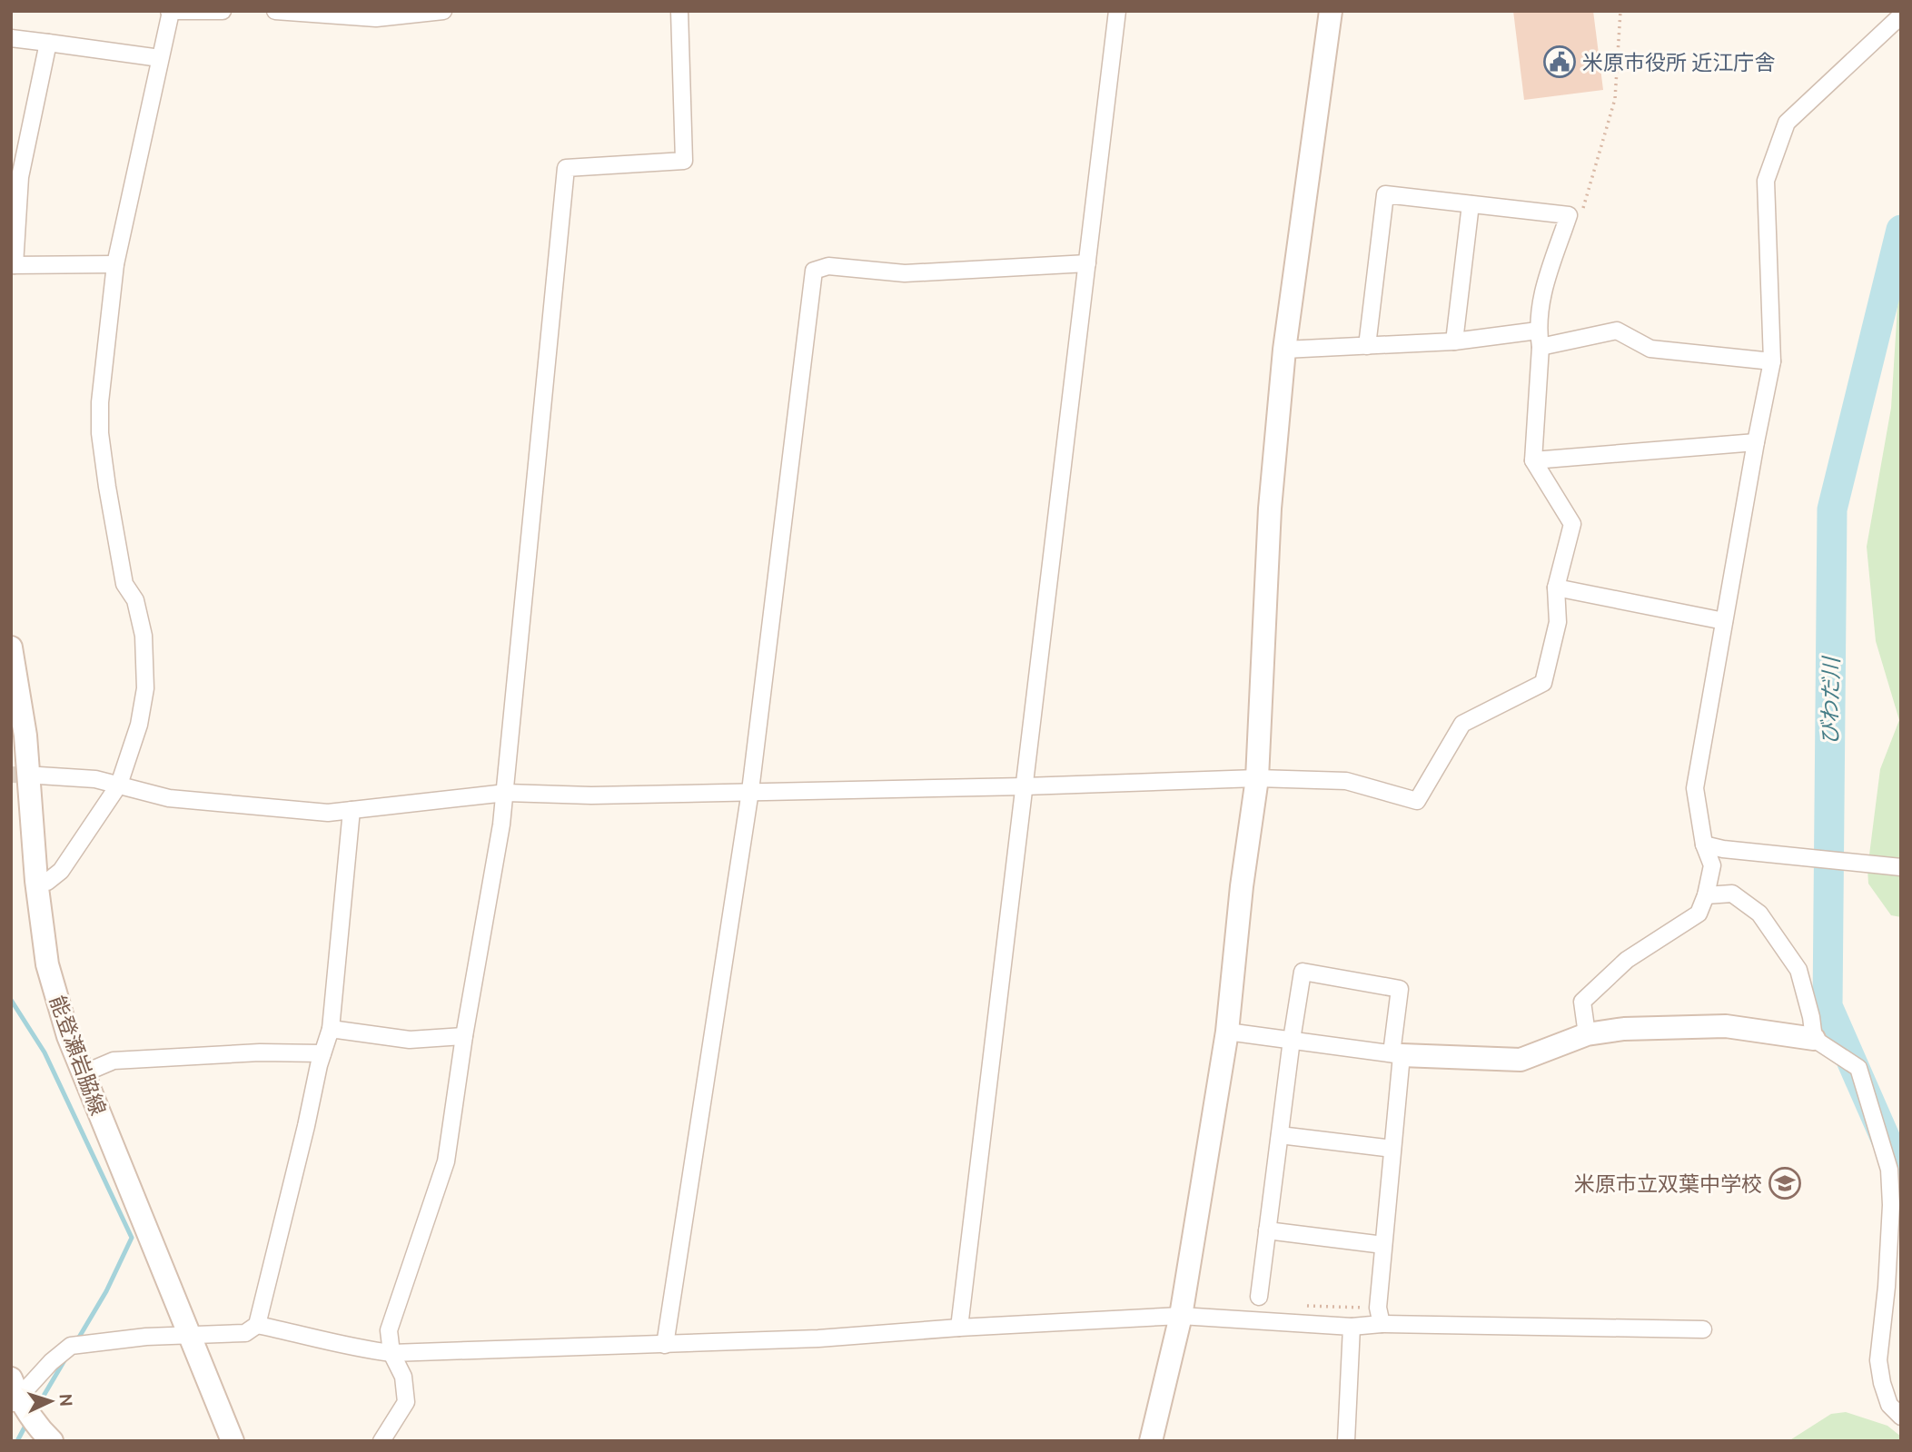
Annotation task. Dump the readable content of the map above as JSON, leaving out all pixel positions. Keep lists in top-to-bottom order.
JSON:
{
  "streets": {
    "street": ["能登瀬岩脇線"]
  },
  "water": ["びわだ川"],
  "places": {
    "public building": ["米原市役所 近江庁舎"],
    "school or university": ["米原市立双葉中学校"]
  },
  "north": "right"
}
